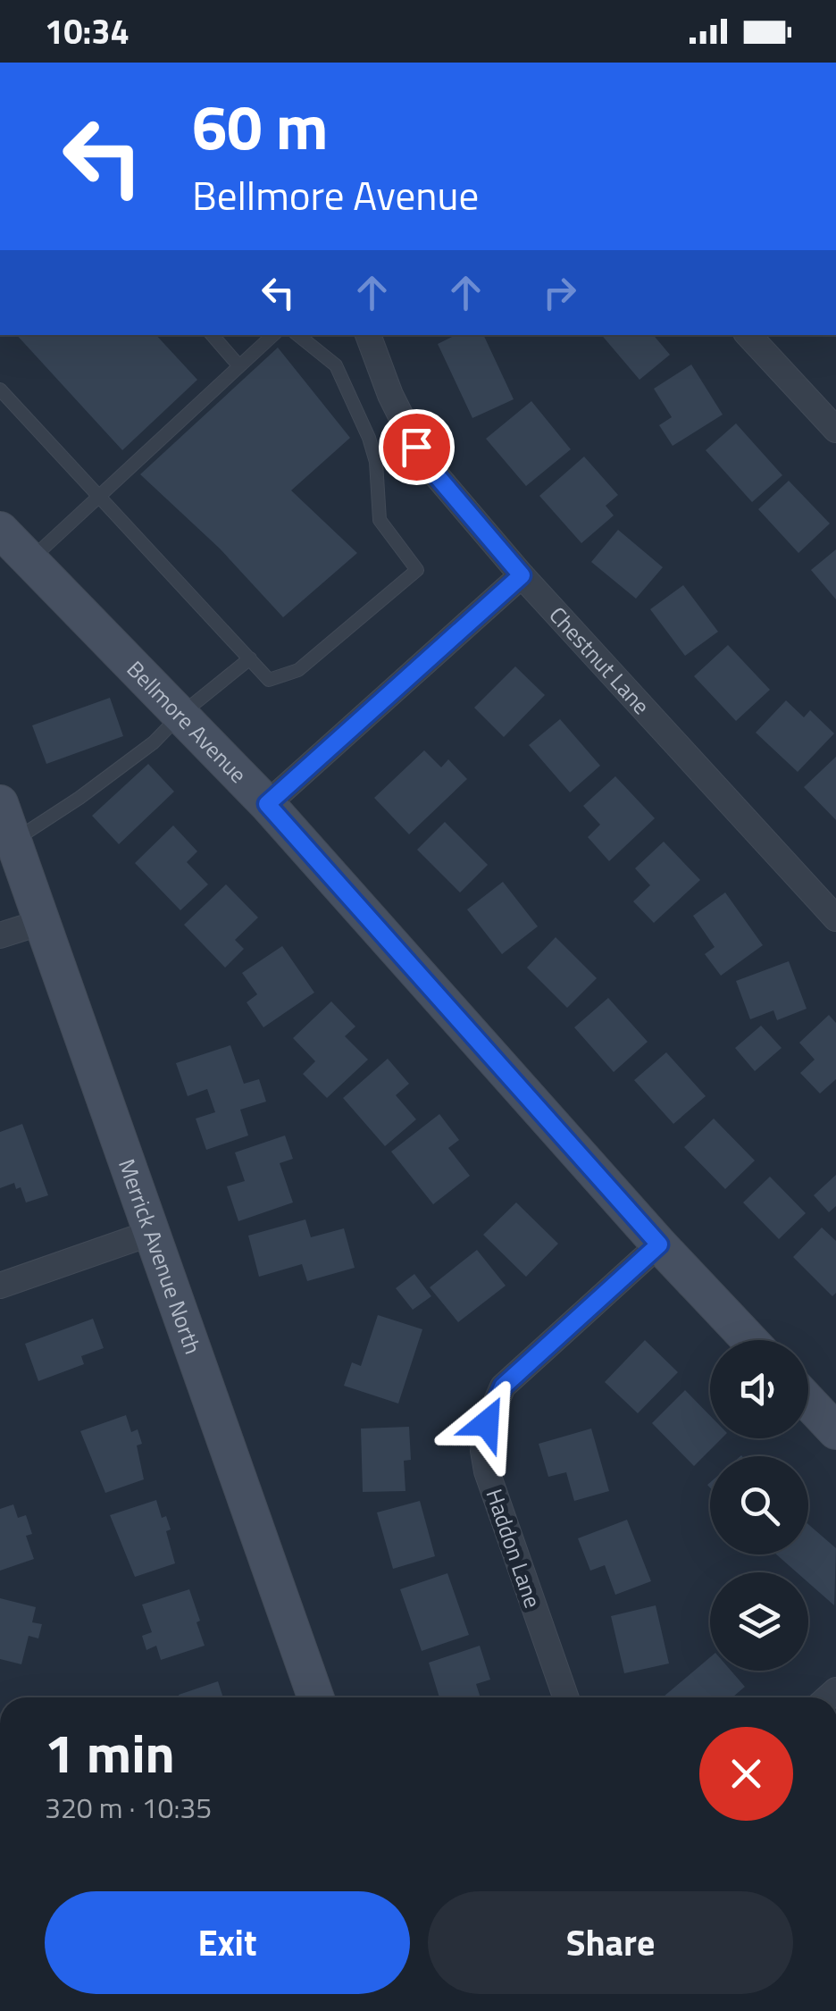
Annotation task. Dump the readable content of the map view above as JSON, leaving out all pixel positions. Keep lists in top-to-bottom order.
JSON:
{
  "streets": {
    "main road": ["Bellmore Avenue", "Merrick Avenue North"],
    "street": ["Chestnut Lane", "Haddon Lane"]
  },
  "crossings": [
    ["Bellmore Avenue", "Haddon Lane"]
  ],
  "page": {
    "status": "10:34",
    "turn": ["60 m", "Bellmore Avenue"],
    "heading": ["1 min", "320 m · 10:35"],
    "buttons": ["Exit", "Share"]
  }
}
